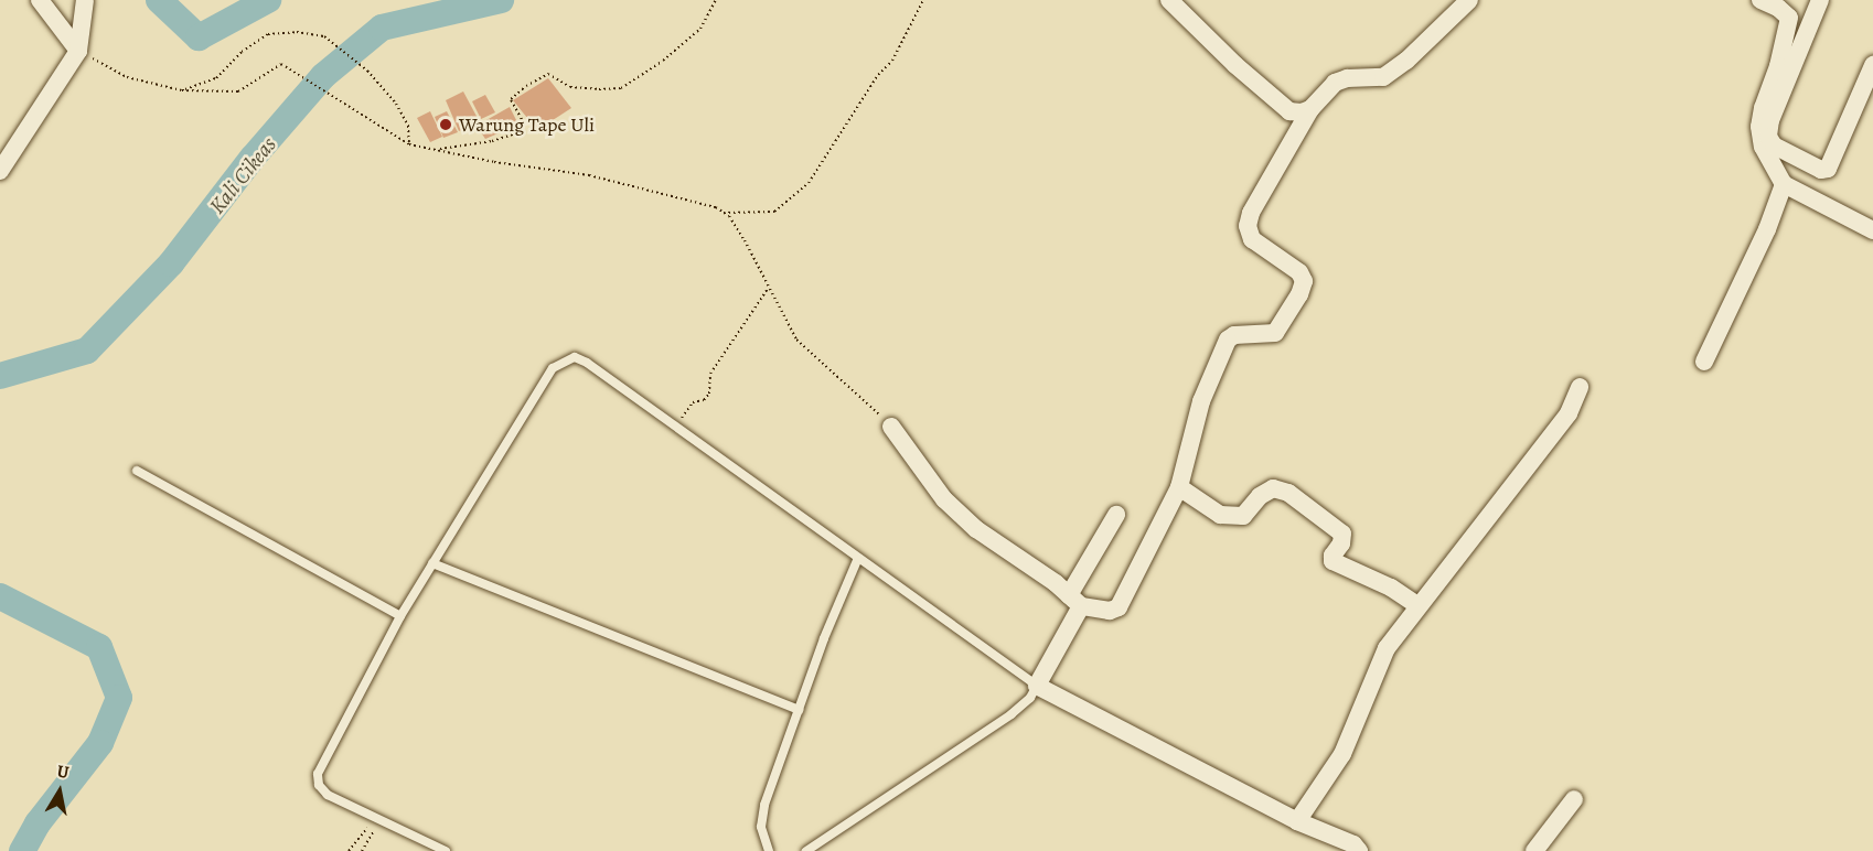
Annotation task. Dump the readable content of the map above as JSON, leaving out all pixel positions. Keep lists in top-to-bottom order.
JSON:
{
  "water": ["Kali Cikeas"],
  "places": ["Warung Tape Uli"],
  "north": "top"
}
